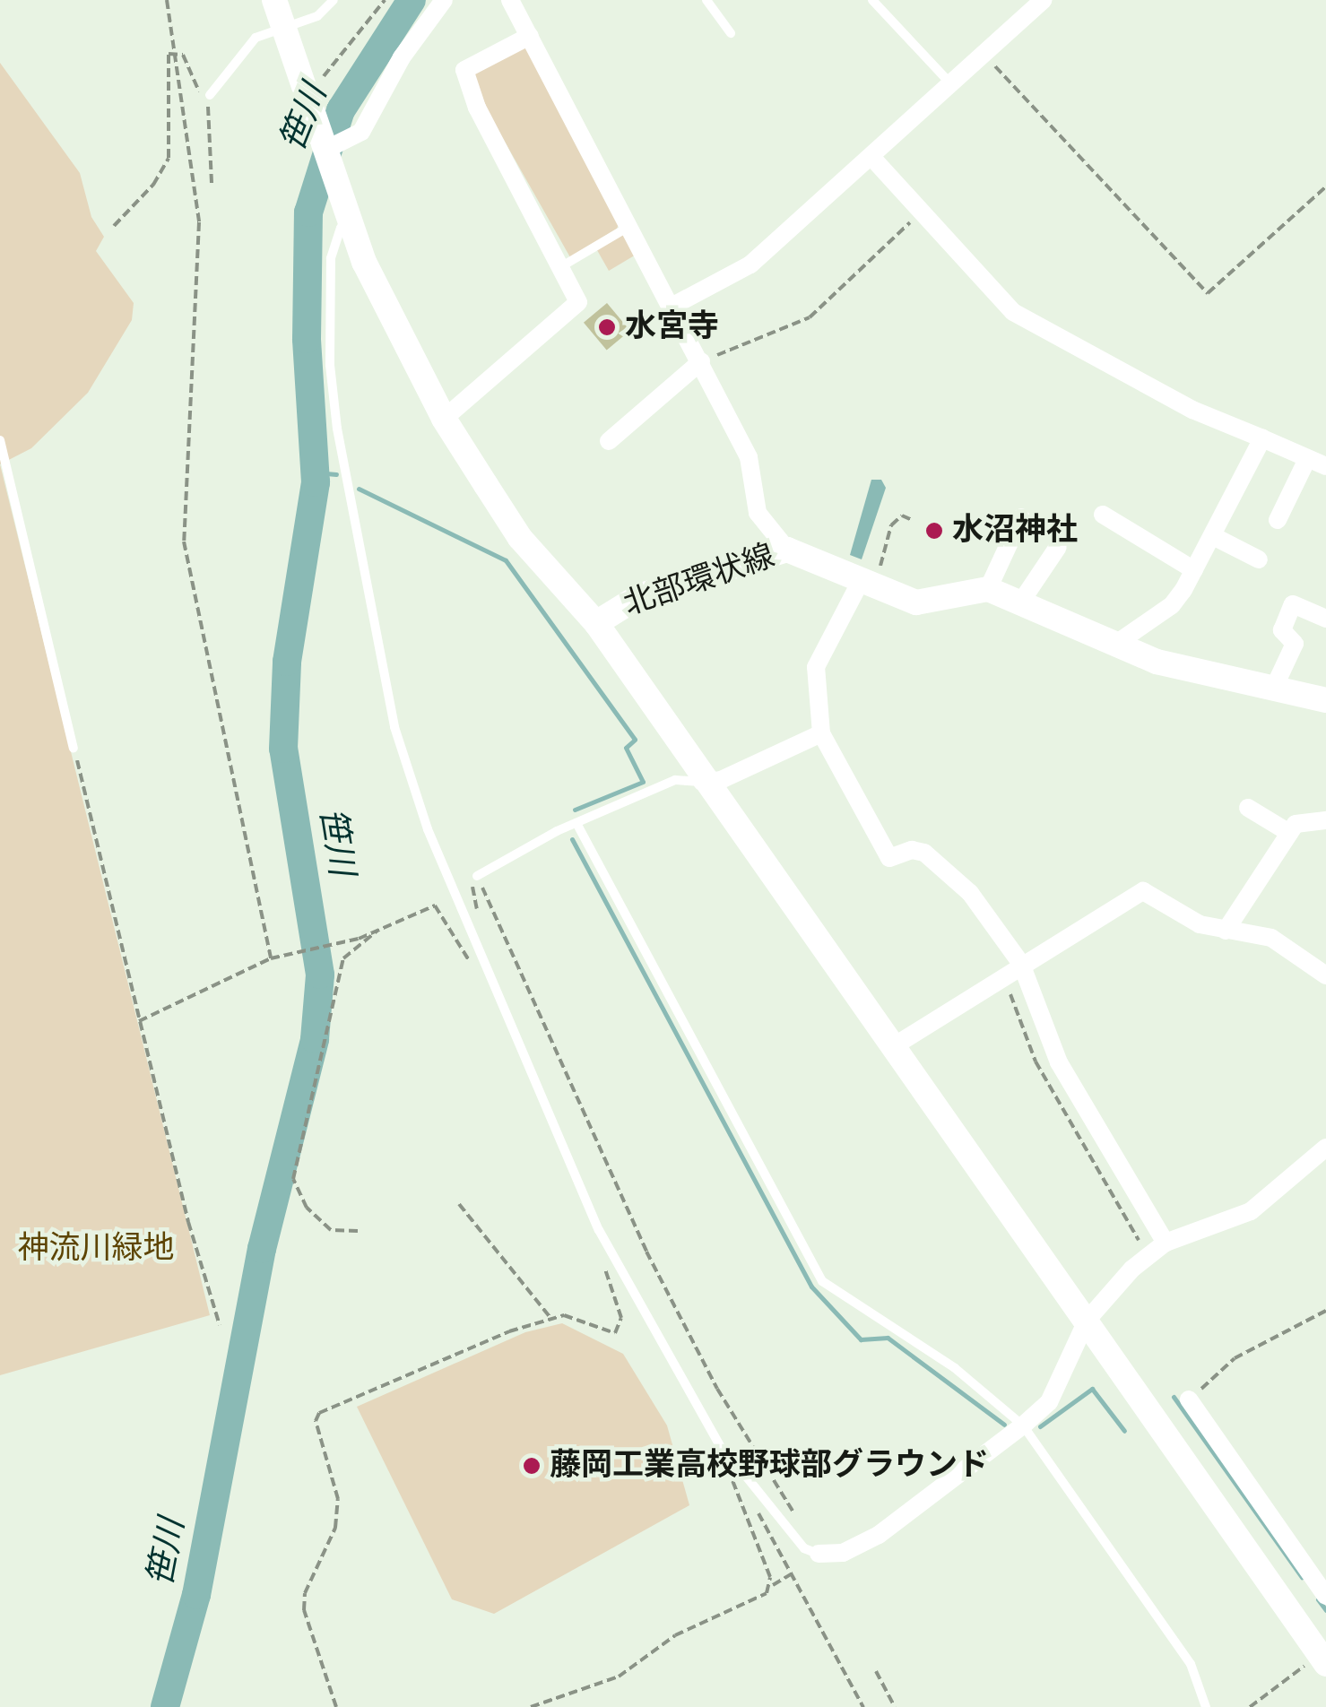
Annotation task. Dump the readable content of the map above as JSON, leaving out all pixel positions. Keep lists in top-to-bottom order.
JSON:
{
  "streets": {
    "street": ["北部環状線"]
  },
  "water": ["笹川"],
  "parks": ["神流川緑地"],
  "places": ["水宮寺", "水沼神社", "藤岡工業高校野球部グラウンド"]
}
